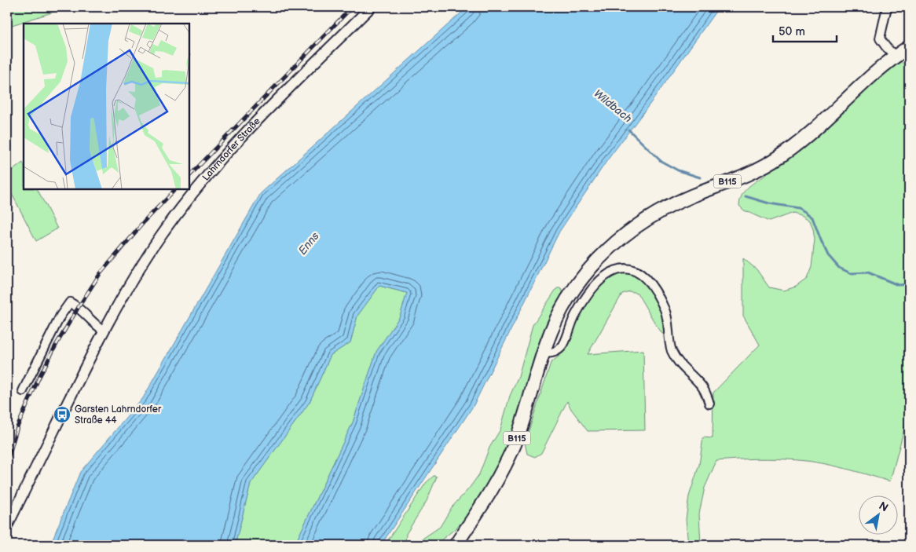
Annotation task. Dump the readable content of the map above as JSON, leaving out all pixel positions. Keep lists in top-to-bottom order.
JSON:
{
  "streets": {
    "main road": ["B115"],
    "street": ["Lahrndorfer Straße"]
  },
  "water": ["Wildbach", "Enns"],
  "places": {
    "bus stop": ["Garsten Lahrndorfer Straße 44"]
  },
  "scale_bar": "50 m",
  "north": "top right"
}
